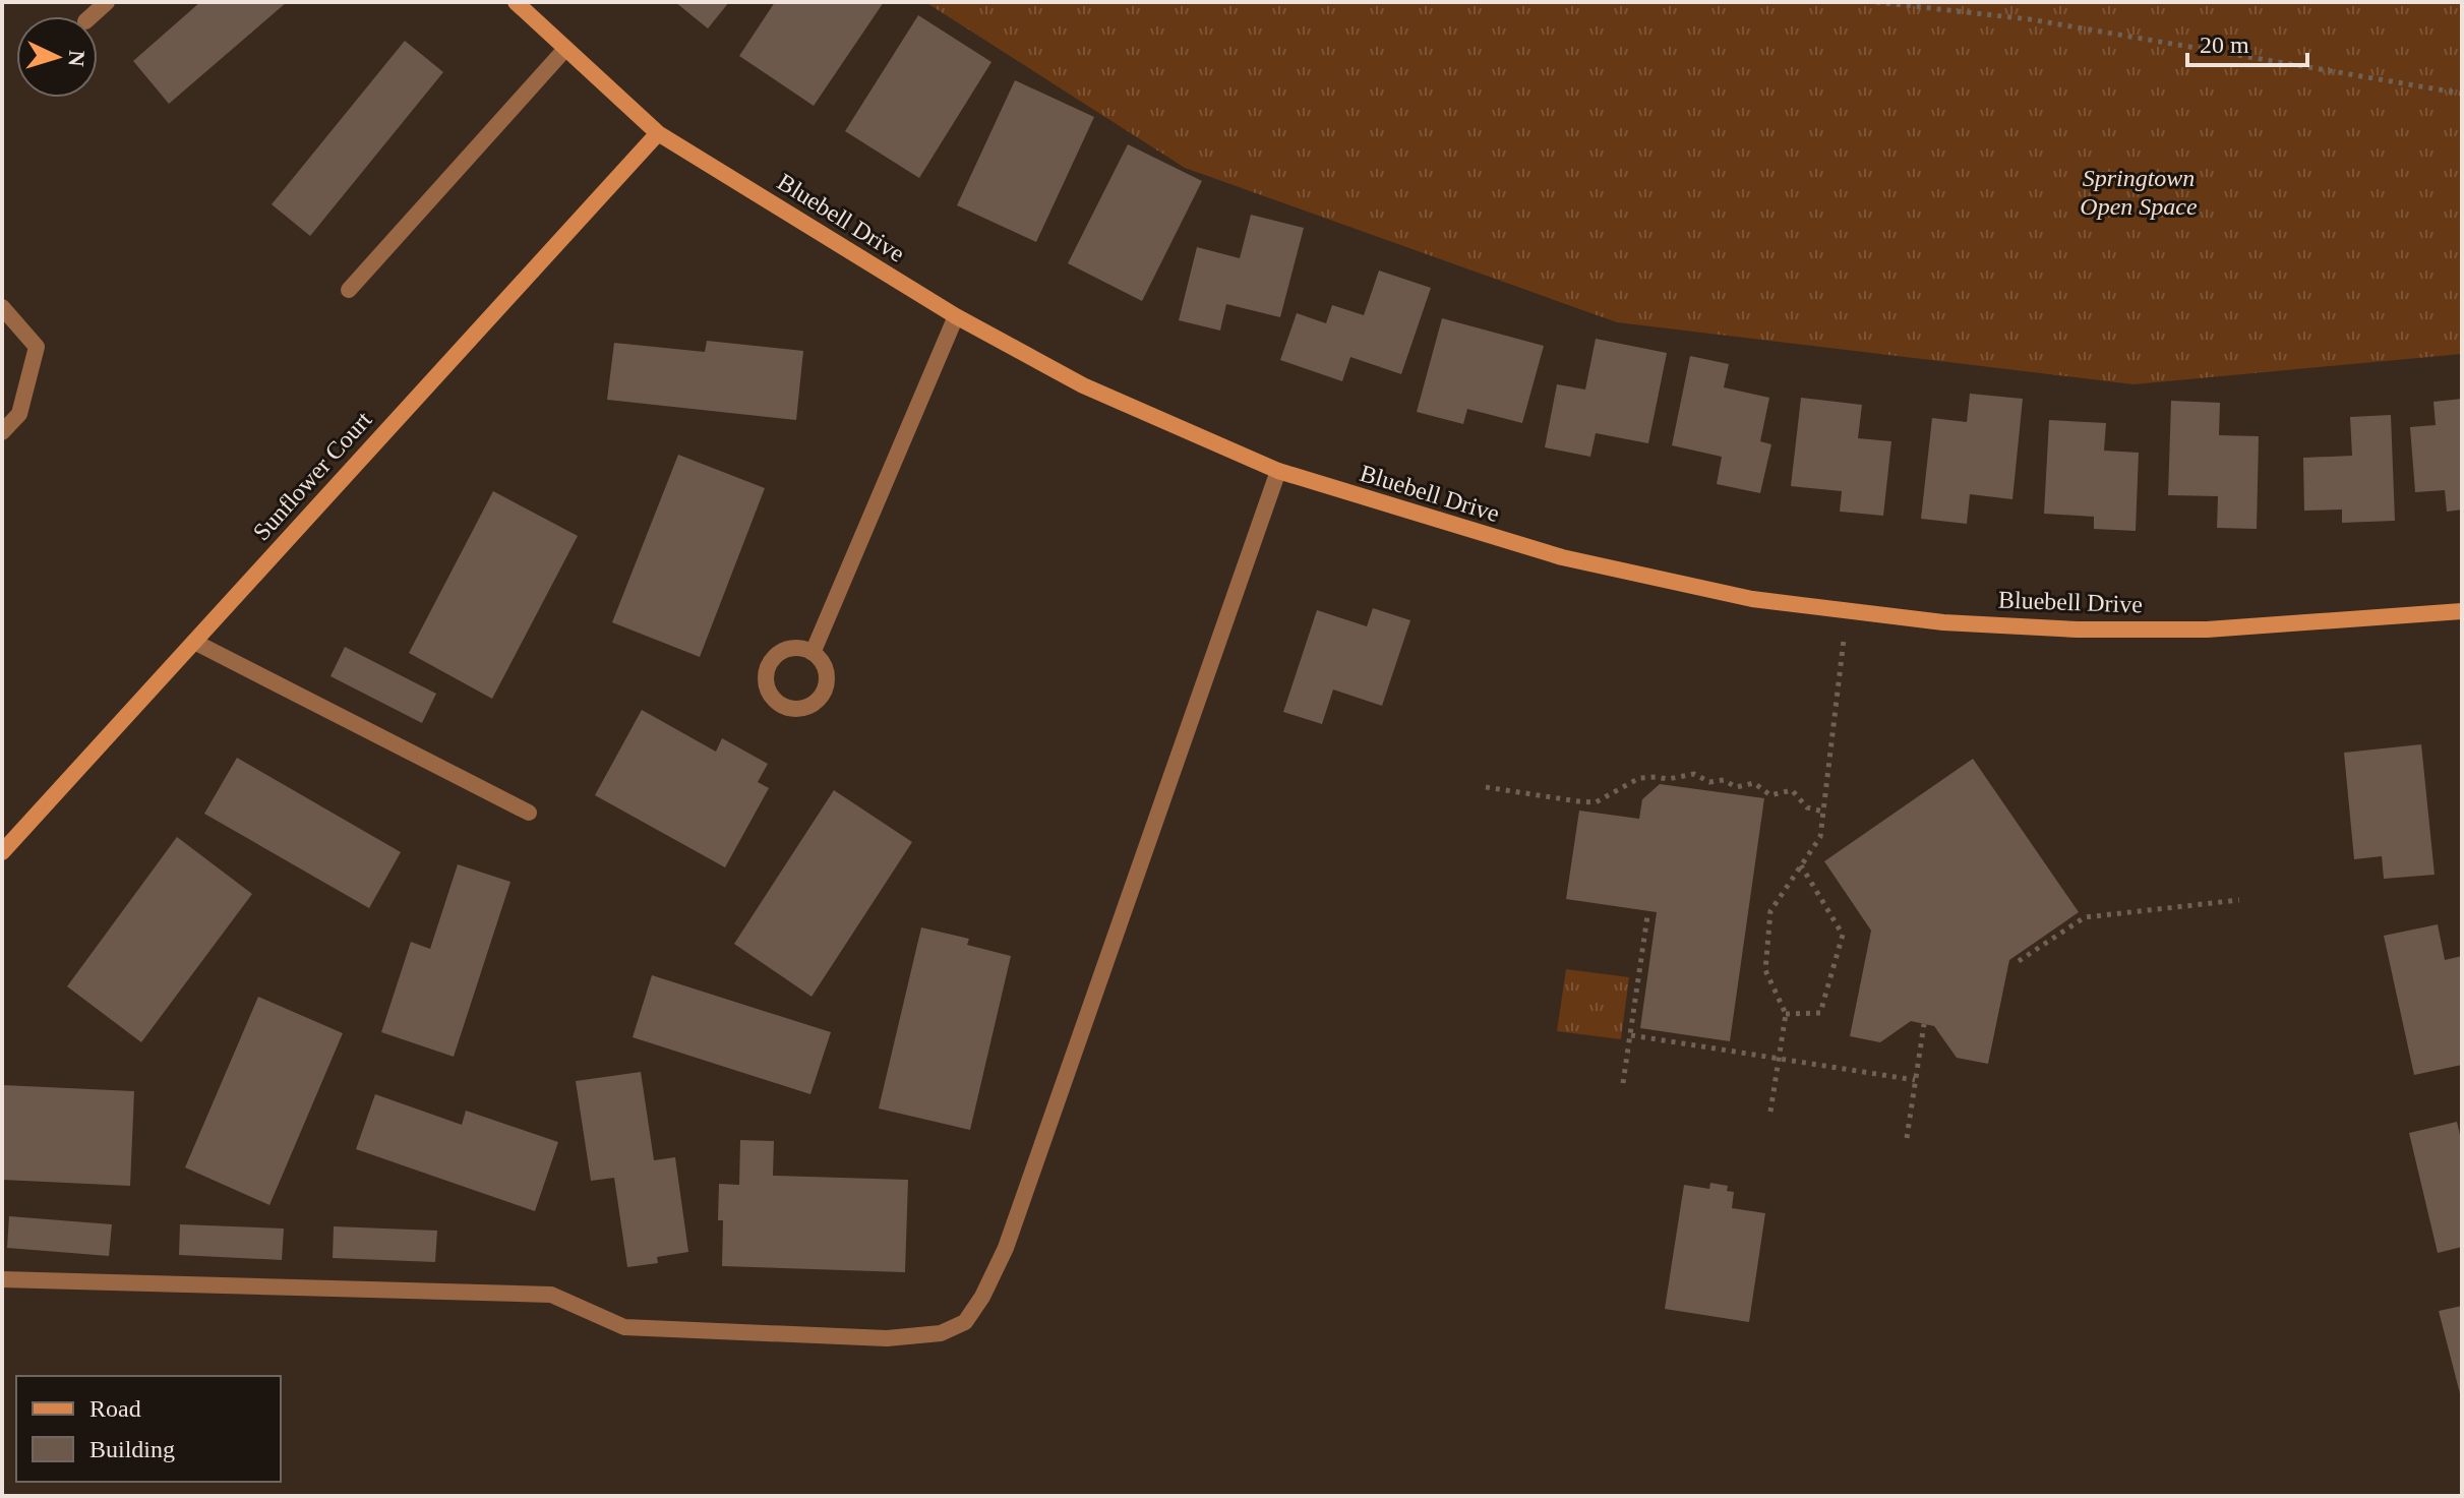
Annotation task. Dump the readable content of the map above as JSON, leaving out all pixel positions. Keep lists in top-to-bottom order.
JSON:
{
  "streets": {
    "street": ["Bluebell Drive", "Sunflower Court"]
  },
  "crossings": [
    ["Bluebell Drive", "Sunflower Court"]
  ],
  "parks": ["Springtown Open Space"],
  "legend": ["Road", "Building"],
  "scale_bar": "20 m",
  "north": "right"
}
